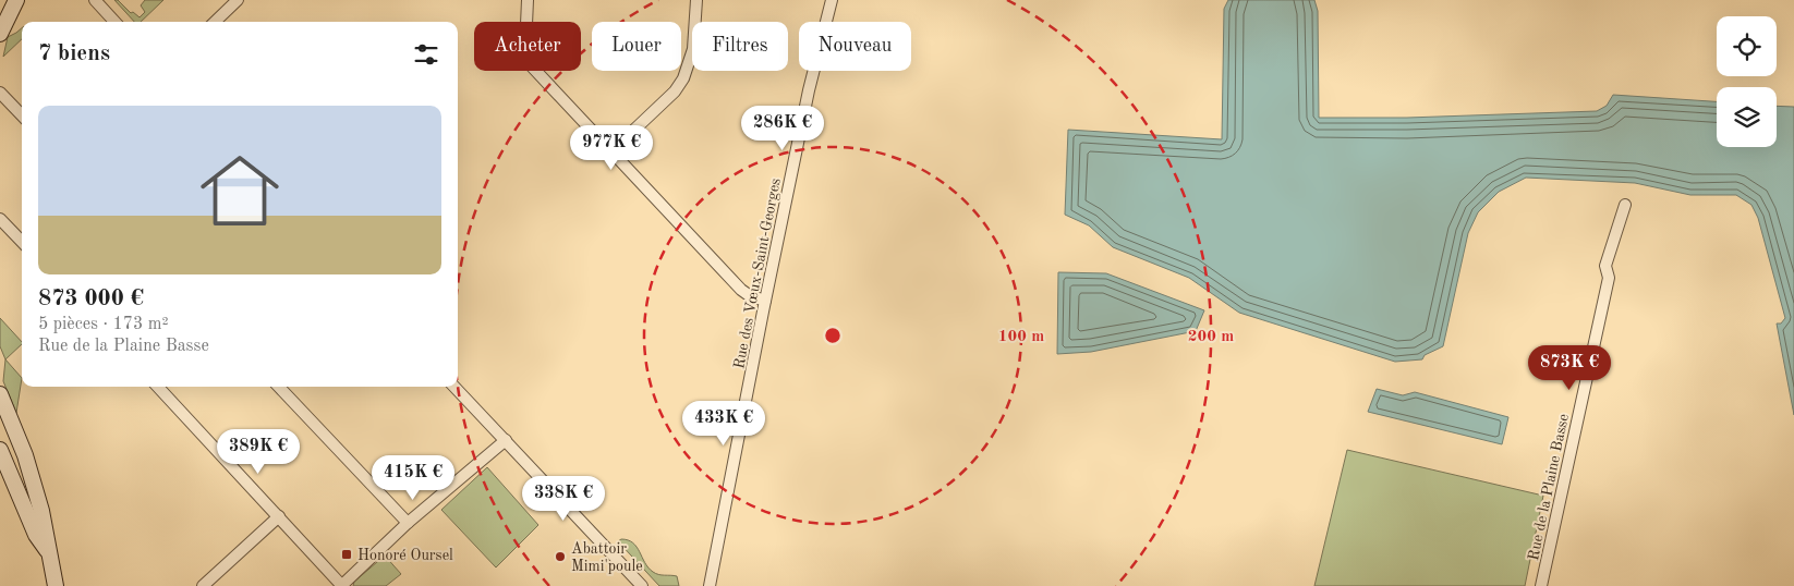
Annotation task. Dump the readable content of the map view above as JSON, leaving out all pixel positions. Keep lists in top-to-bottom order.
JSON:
{
  "streets": {
    "street": ["Rue des Vœux-Saint-Georges", "Rue de la Plaine Basse"]
  },
  "places": {
    "transit": ["Honoré Oursel"],
    "other": ["Abattoir Mimi'poule"]
  },
  "page": {
    "chip": [
      "Acheter",
      "Louer",
      "Filtres",
      "Nouveau"
    ],
    "heading": "7 biens",
    "list": [
      {
        "name": "873 000 €",
        "note": "5 pièces · 173 m² · Rue de la Plaine Basse"
      }
    ],
    "price": [
      "286K €",
      "977K €",
      "873K €",
      "433K €",
      "389K €",
      "415K €",
      "338K €"
    ]
  },
  "rings": ["100 m", "200 m"]
}
